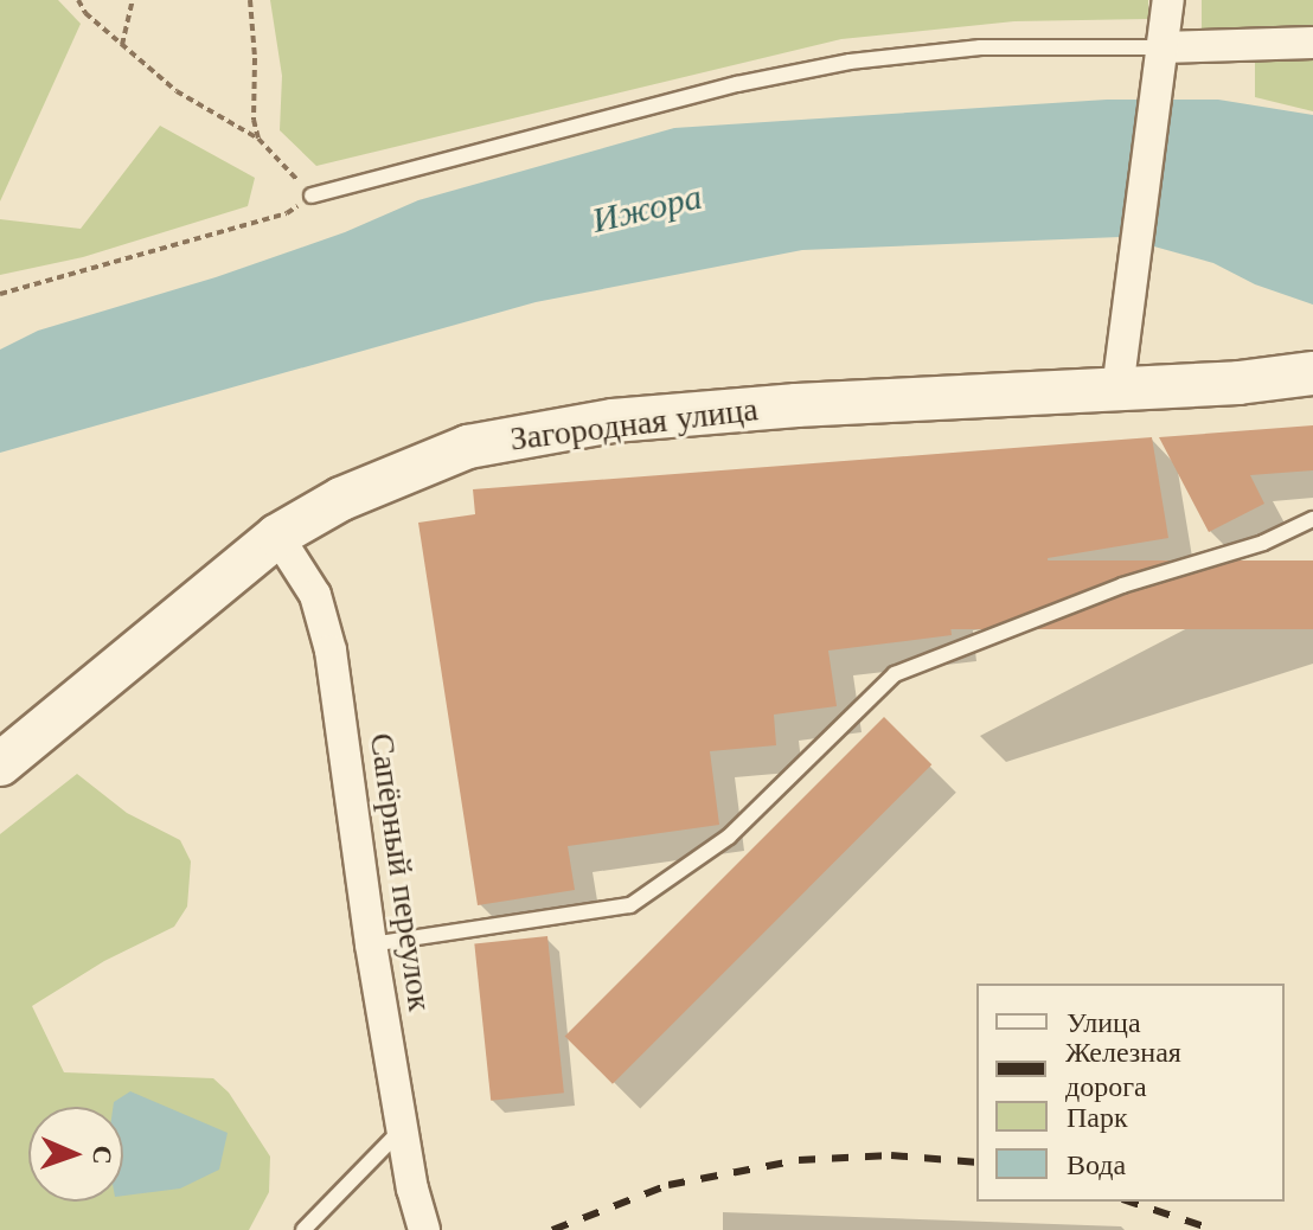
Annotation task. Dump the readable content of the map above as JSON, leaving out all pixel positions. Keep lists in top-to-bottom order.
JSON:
{
  "streets": {
    "main road": ["Загородная улица"],
    "street": ["Сапёрный переулок"]
  },
  "crossings": [
    ["Загородная улица", "Сапёрный переулок"]
  ],
  "water": ["Ижора"],
  "legend": [
    "Улица",
    "Железная дорога",
    "Парк",
    "Вода"
  ],
  "north": "right"
}
